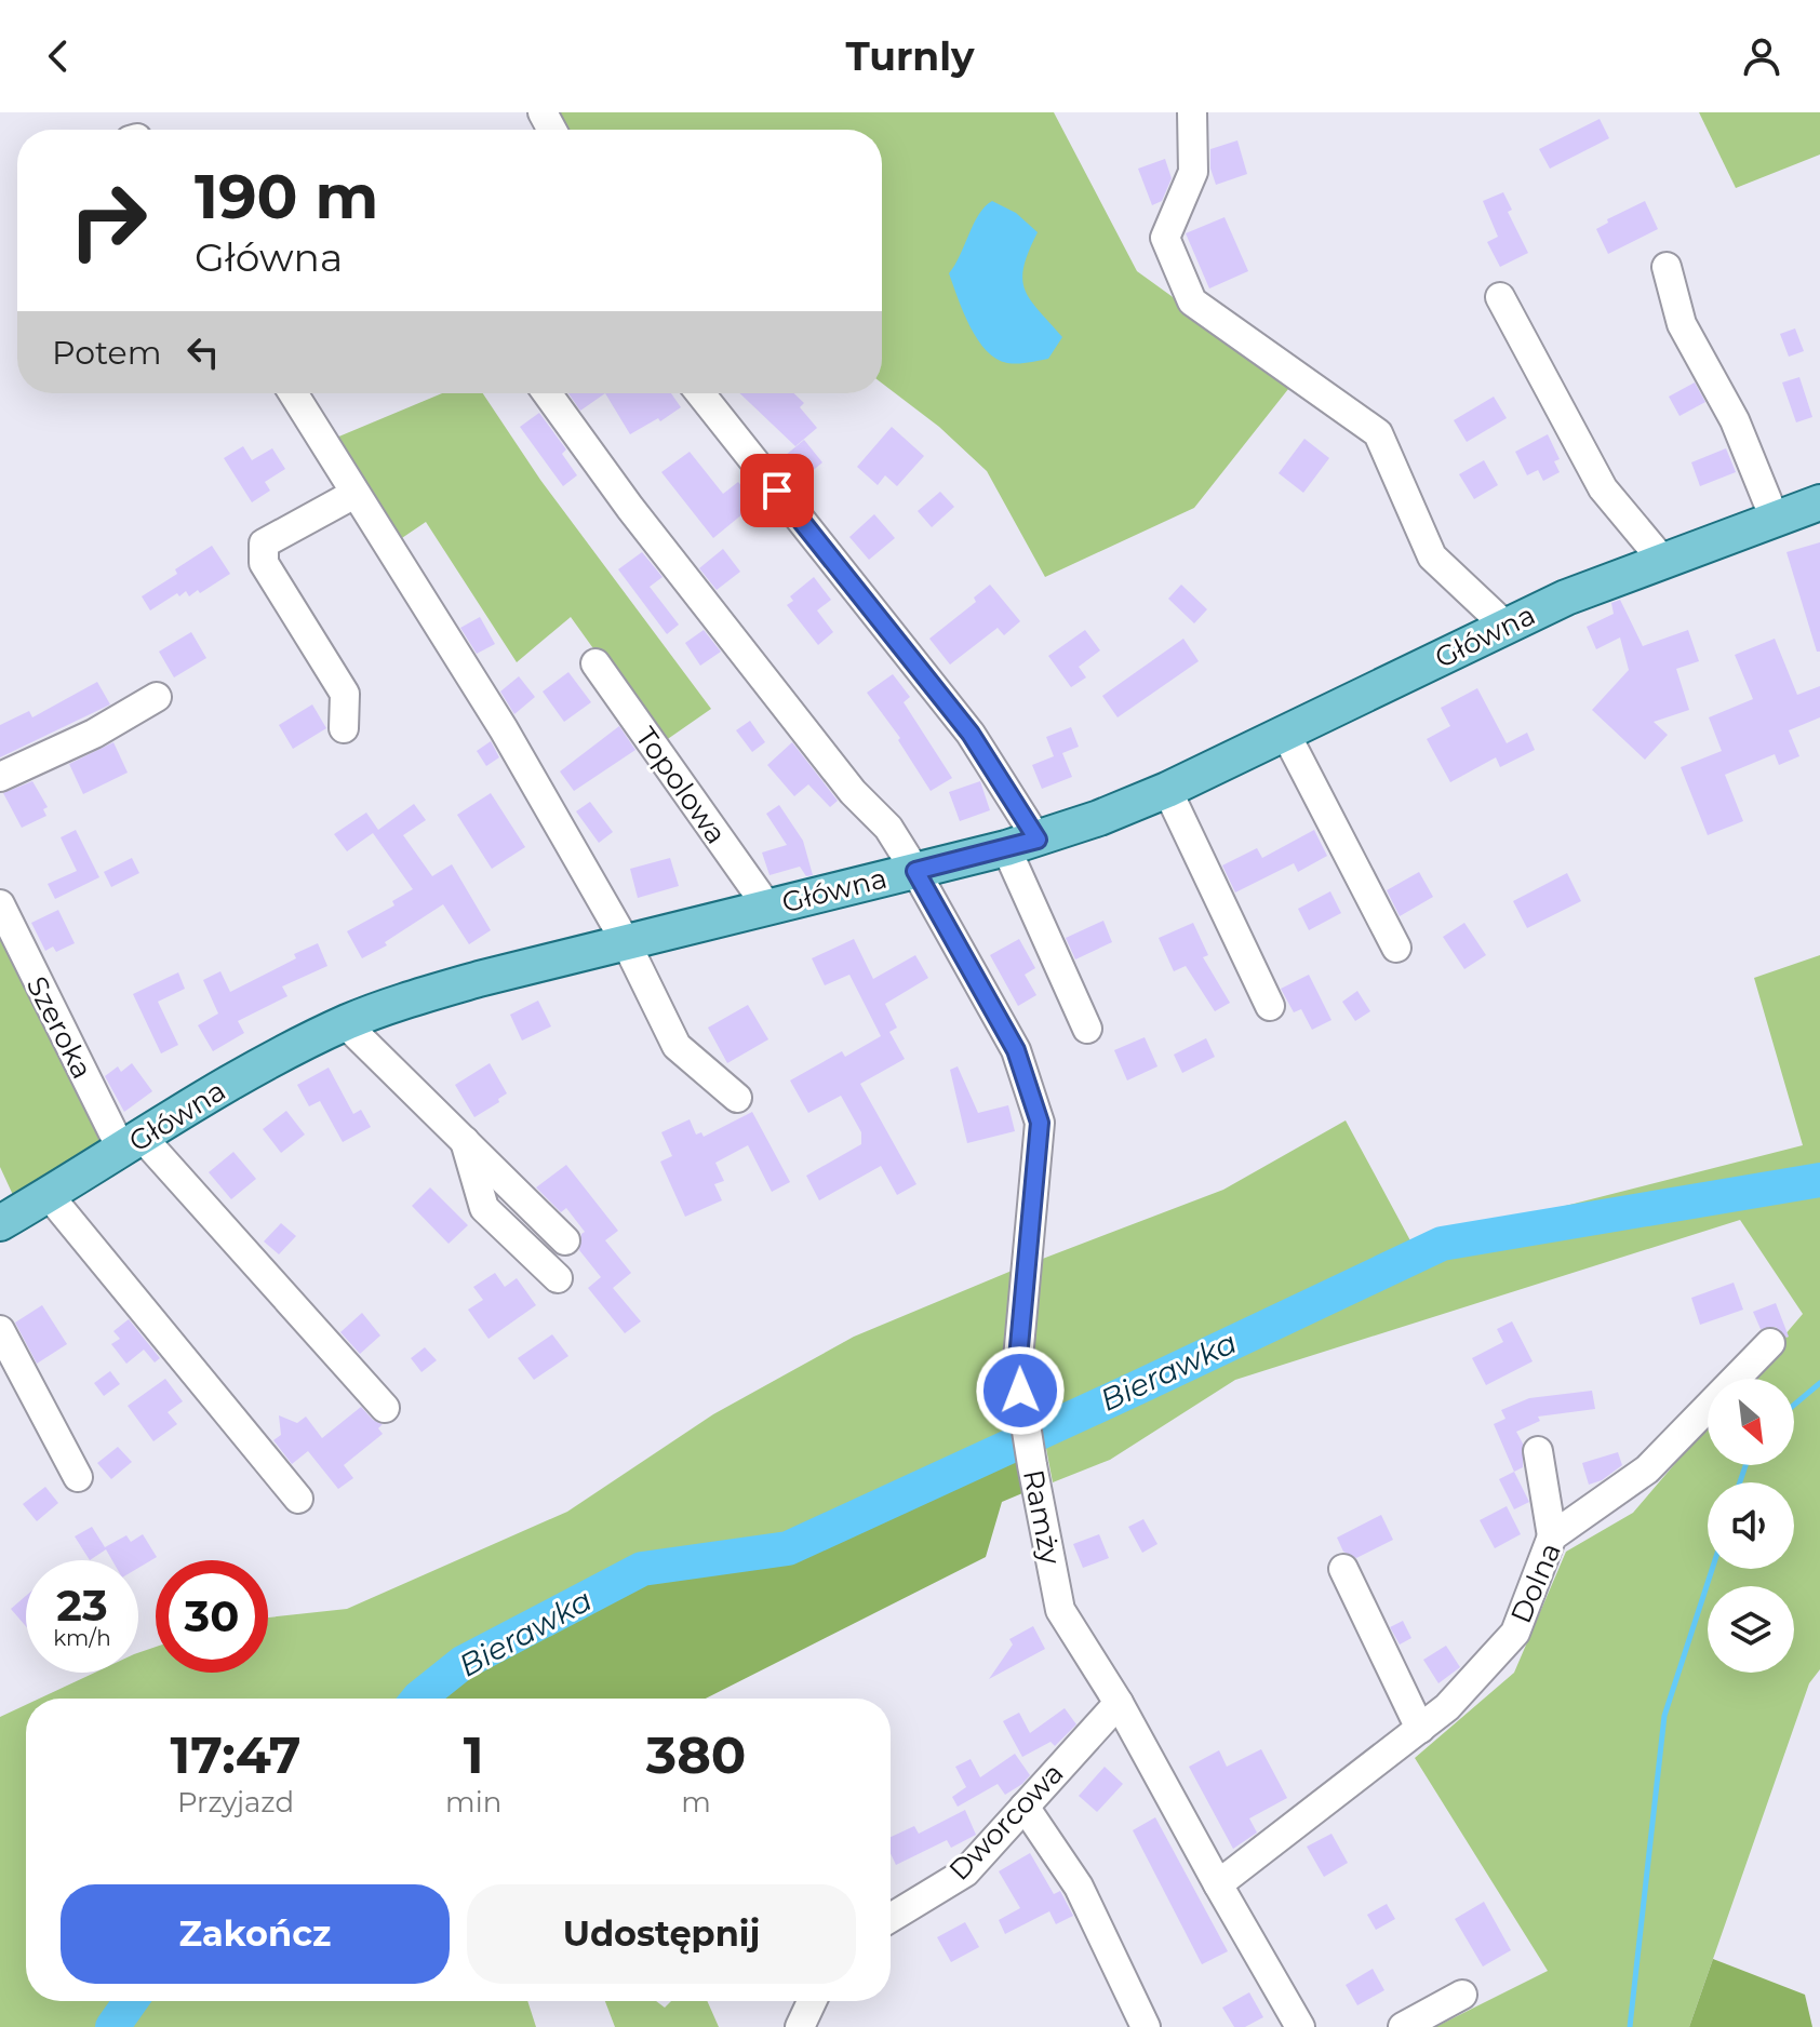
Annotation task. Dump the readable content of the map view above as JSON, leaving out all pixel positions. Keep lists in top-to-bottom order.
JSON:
{
  "streets": {
    "main road": ["Główna"],
    "street": [
      "Topolowa",
      "Szeroka",
      "Ramży",
      "Dolna",
      "Dworcowa"
    ]
  },
  "crossings": [
    ["Główna", "Topolowa"],
    ["Główna", "Szeroka"],
    ["Główna", "Ramży"],
    ["Ramży", "Dolna"],
    ["Ramży", "Dworcowa"]
  ],
  "water": ["Bierawka"],
  "north": "bottom right",
  "page": {
    "header": "Turnly",
    "turn": ["190 m", "Główna"],
    "then": "Potem",
    "speed": "23 km/h",
    "limit": "30",
    "eta": [
      "17:47",
      "Przyjazd",
      "1",
      "min",
      "380",
      "m"
    ],
    "buttons": ["Zakończ", "Udostępnij"]
  }
}
